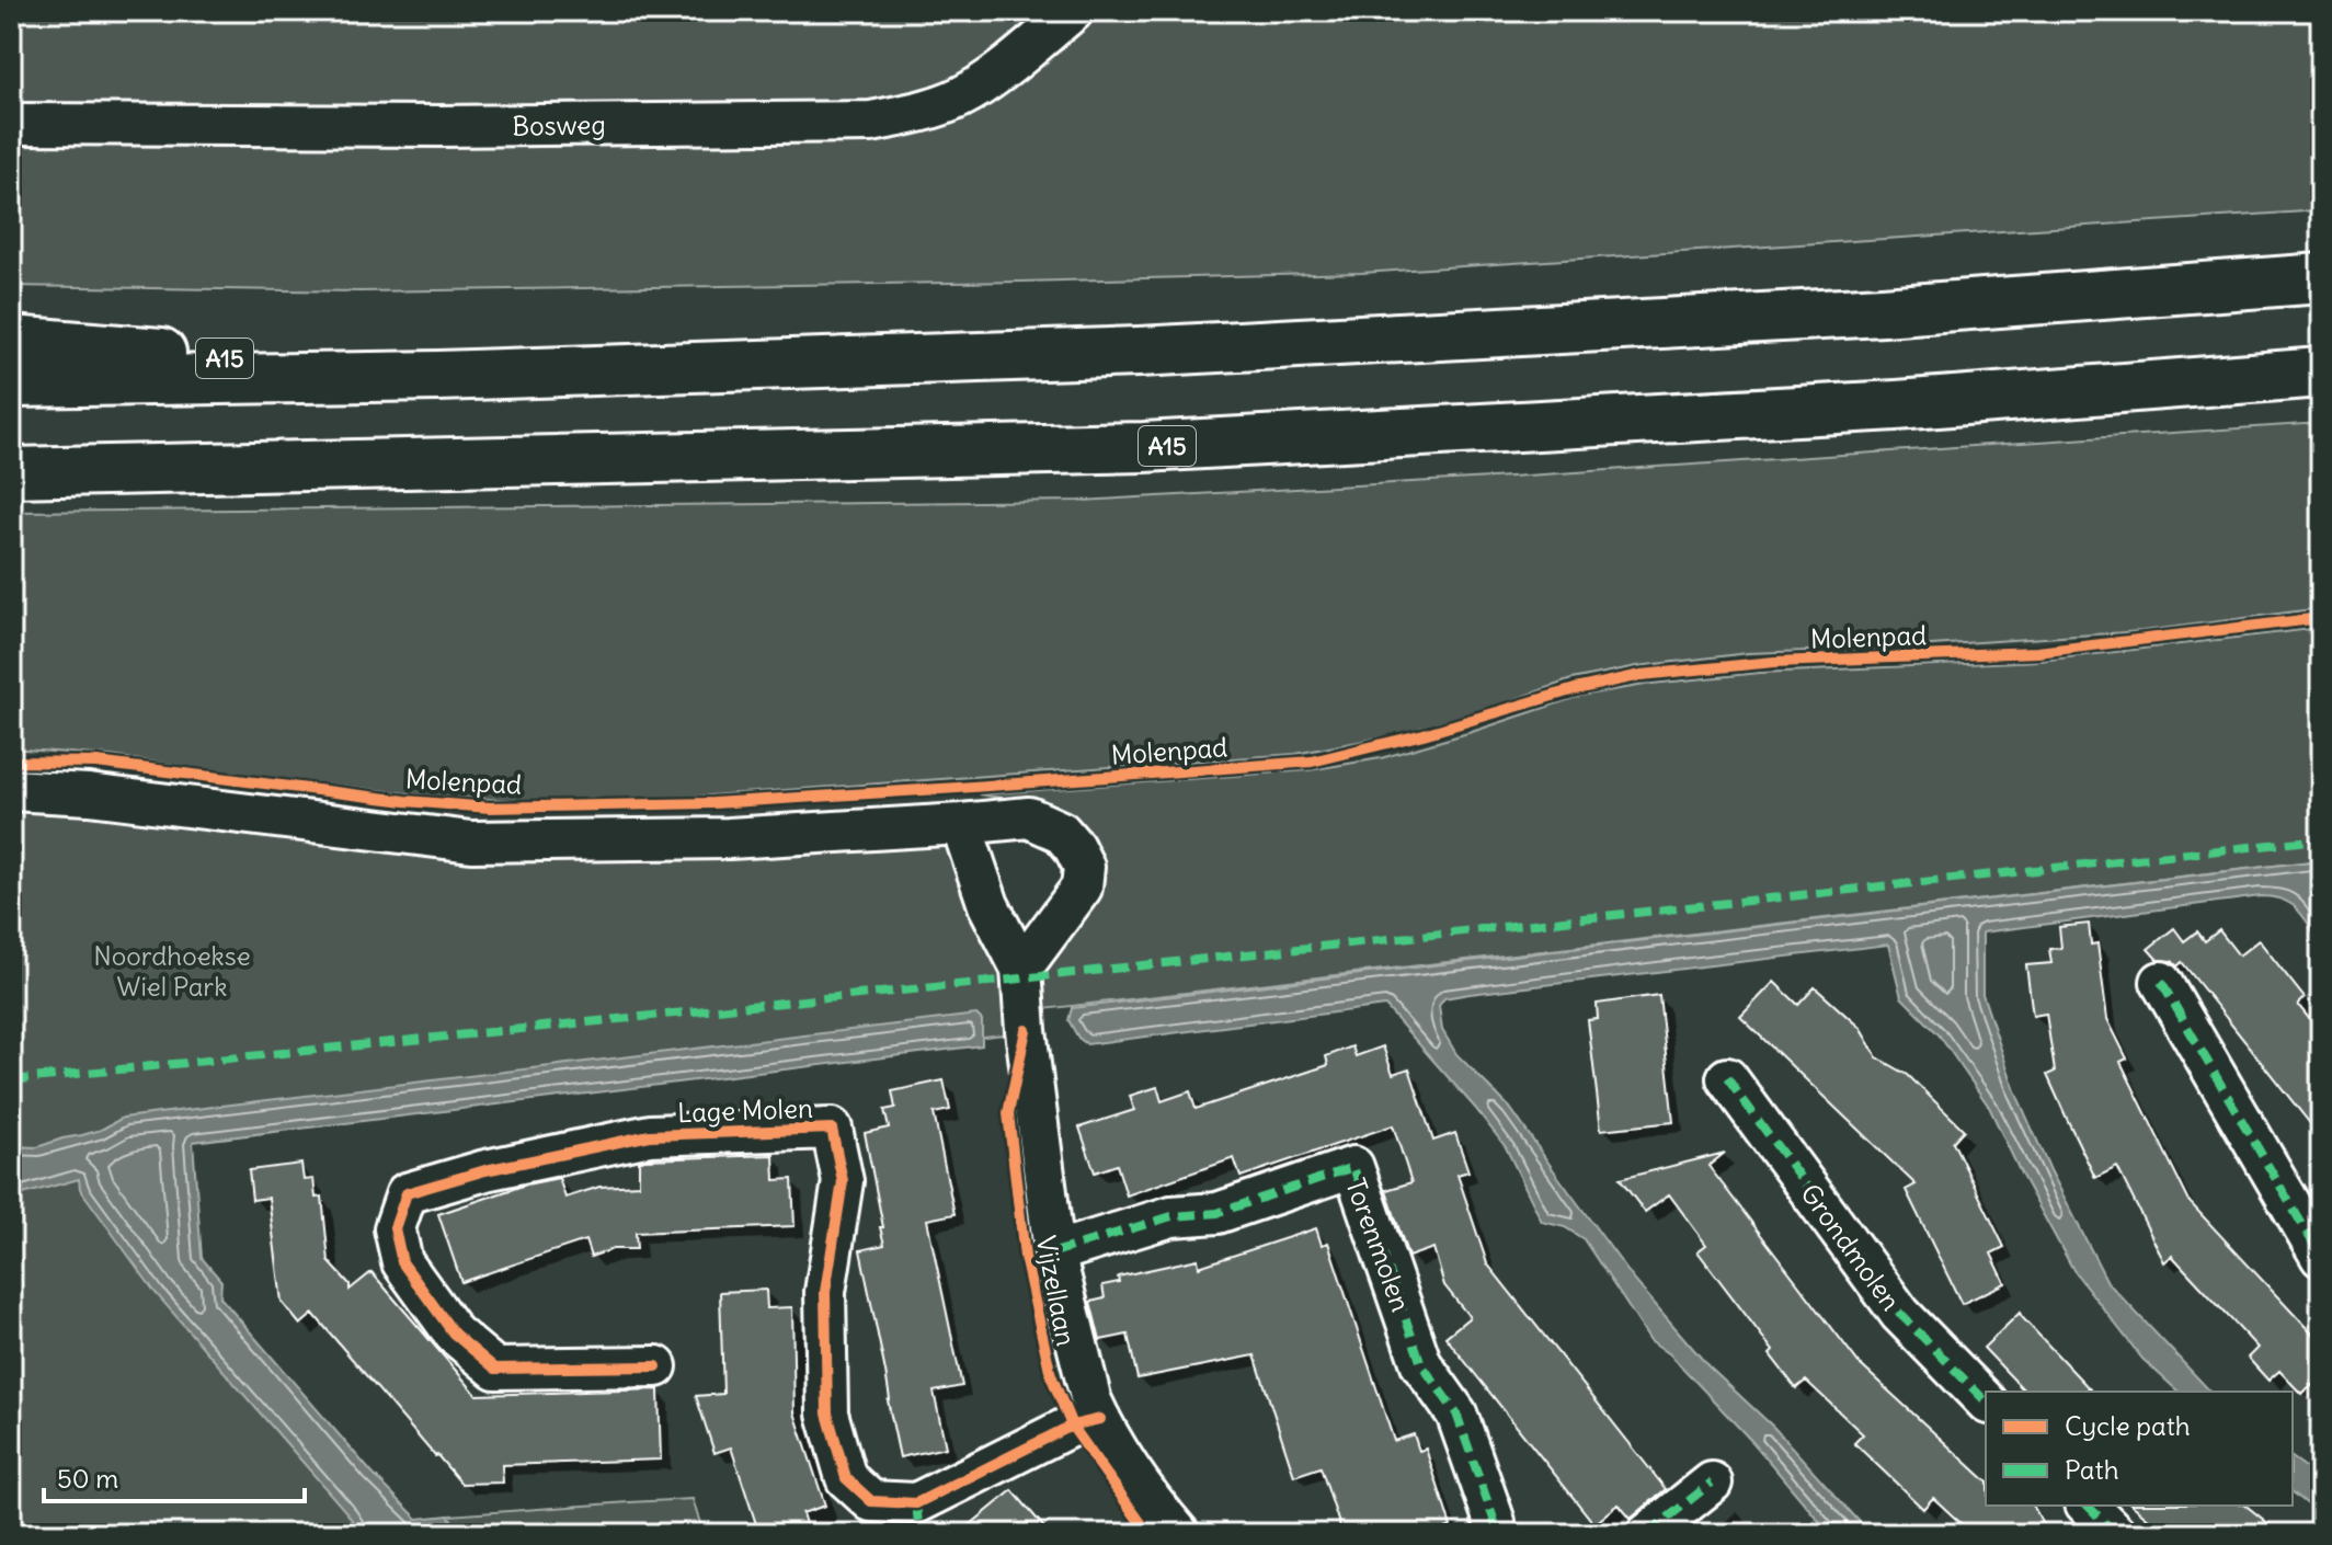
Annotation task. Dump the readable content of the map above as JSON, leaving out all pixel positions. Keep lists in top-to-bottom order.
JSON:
{
  "streets": {
    "highway": ["A15"],
    "street": [
      "Bosweg",
      "Lage Molen",
      "Torenmolen",
      "Grondmolen",
      "Vijzellaan"
    ],
    "cycle path": ["Molenpad"]
  },
  "crossings": [
    ["Lage Molen", "Vijzellaan"],
    ["Torenmolen", "Vijzellaan"]
  ],
  "parks": ["Noordhoekse Wiel Park"],
  "legend": ["Cycle path", "Path"],
  "scale_bar": "50 m"
}
